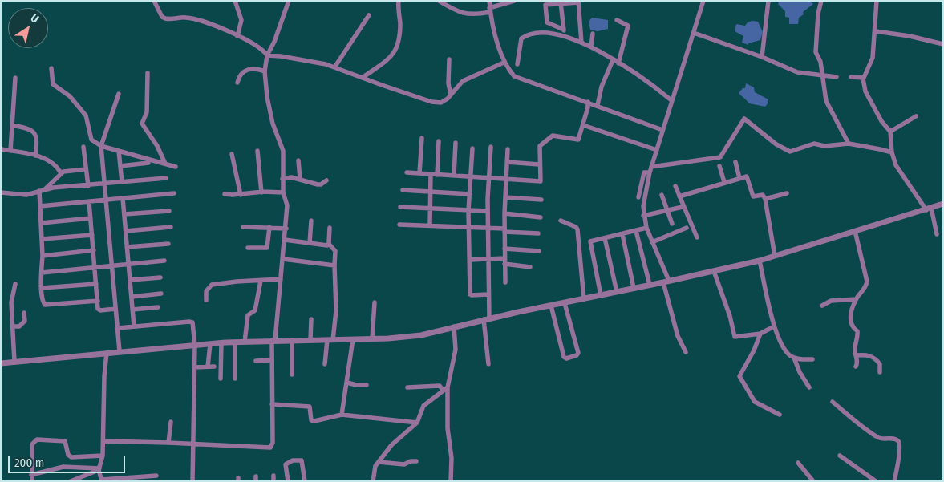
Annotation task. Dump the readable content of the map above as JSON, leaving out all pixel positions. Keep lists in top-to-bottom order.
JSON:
{
  "scale_bar": "200 m",
  "north": "top right"
}
